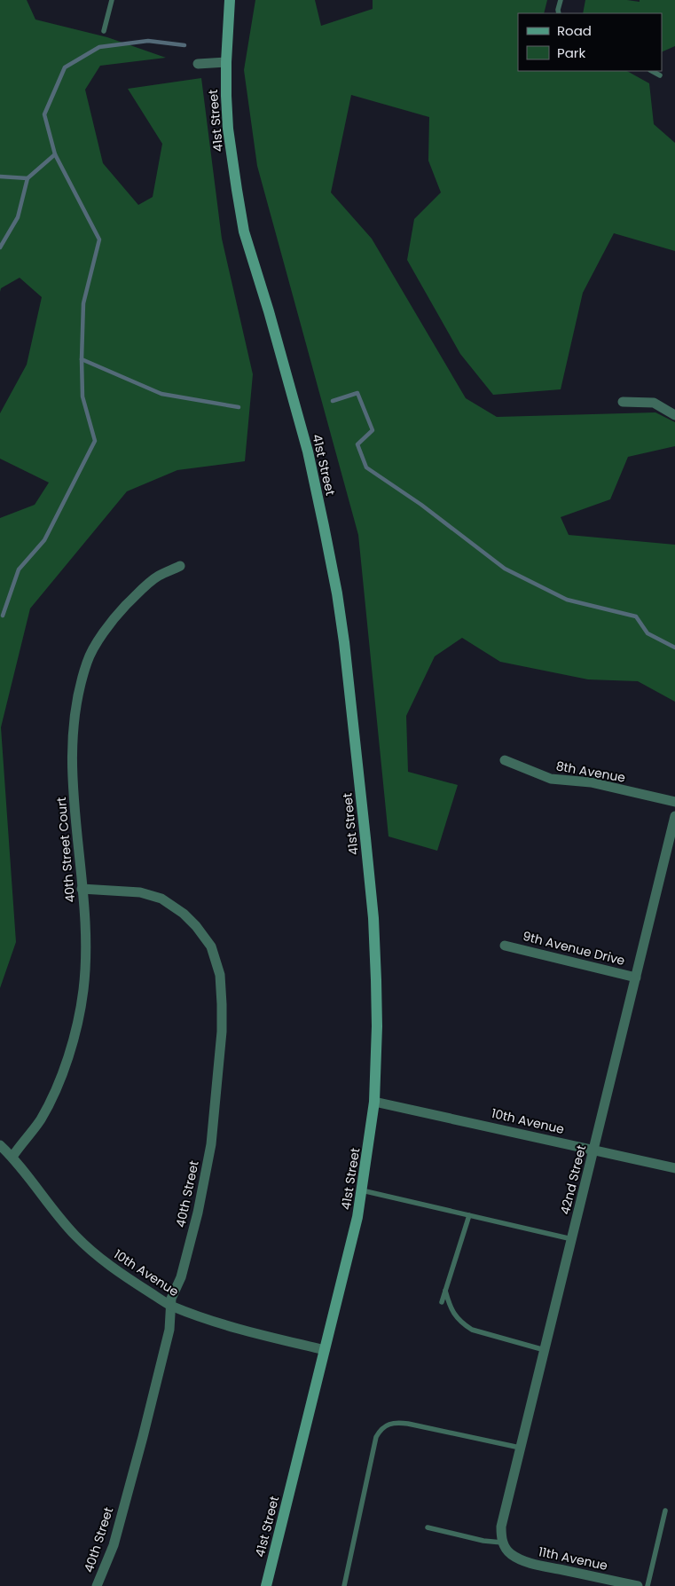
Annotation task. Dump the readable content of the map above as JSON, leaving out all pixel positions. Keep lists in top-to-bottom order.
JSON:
{
  "streets": {
    "street": [
      "41st Street",
      "8th Avenue",
      "40th Street Court",
      "9th Avenue Drive",
      "10th Avenue",
      "42nd Street",
      "40th Street",
      "11th Avenue"
    ]
  },
  "crossings": [
    ["41st Street", "10th Avenue"],
    ["40th Street Court", "10th Avenue"],
    ["40th Street Court", "40th Street"],
    ["9th Avenue Drive", "42nd Street"],
    ["10th Avenue", "42nd Street"],
    ["10th Avenue", "40th Street"],
    ["42nd Street", "11th Avenue"]
  ],
  "legend": ["Road", "Park"]
}
